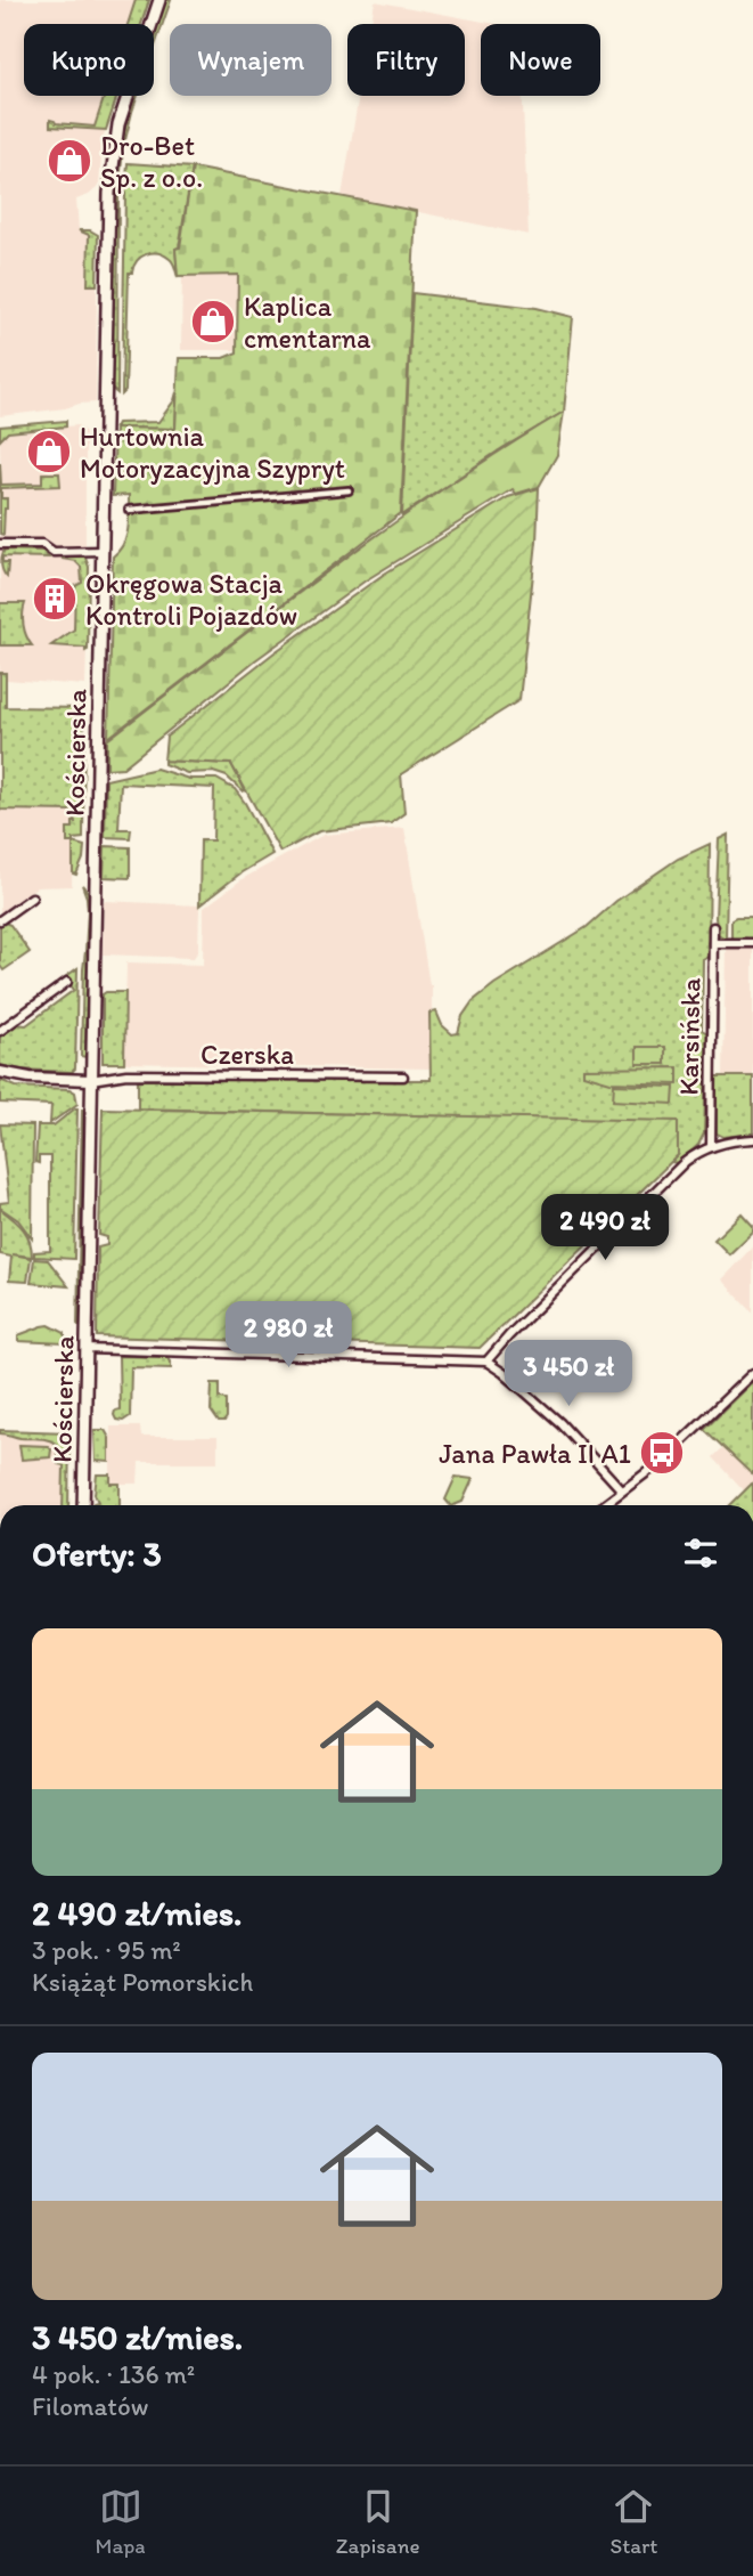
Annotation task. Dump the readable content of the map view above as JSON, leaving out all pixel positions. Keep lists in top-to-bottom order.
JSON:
{
  "streets": {
    "main road": ["Kościerska"],
    "street": ["Karsińska", "Czerska"]
  },
  "crossings": [
    ["Kościerska", "Czerska"]
  ],
  "places": {
    "shop": ["Dro-Bet Sp. z o.o.", "Kaplica cmentarna", "Hurtownia Motoryzacyjna Szypryt"],
    "building": ["Okręgowa Stacja Kontroli Pojazdów"],
    "bus stop": ["Jana Pawła II A1"]
  },
  "page": {
    "chip": [
      "Kupno",
      "Wynajem",
      "Filtry",
      "Nowe"
    ],
    "price": ["2 490 zł", "2 980 zł", "3 450 zł"],
    "heading": "Oferty: 3",
    "list": [
      {
        "name": "2 490 zł/mies.",
        "note": "3 pok. · 95 m² · Książąt Pomorskich"
      },
      {
        "name": "3 450 zł/mies.",
        "note": "4 pok. · 136 m² · Filomatów"
      }
    ],
    "tabs": ["Mapa", "Zapisane", "Start"]
  }
}
